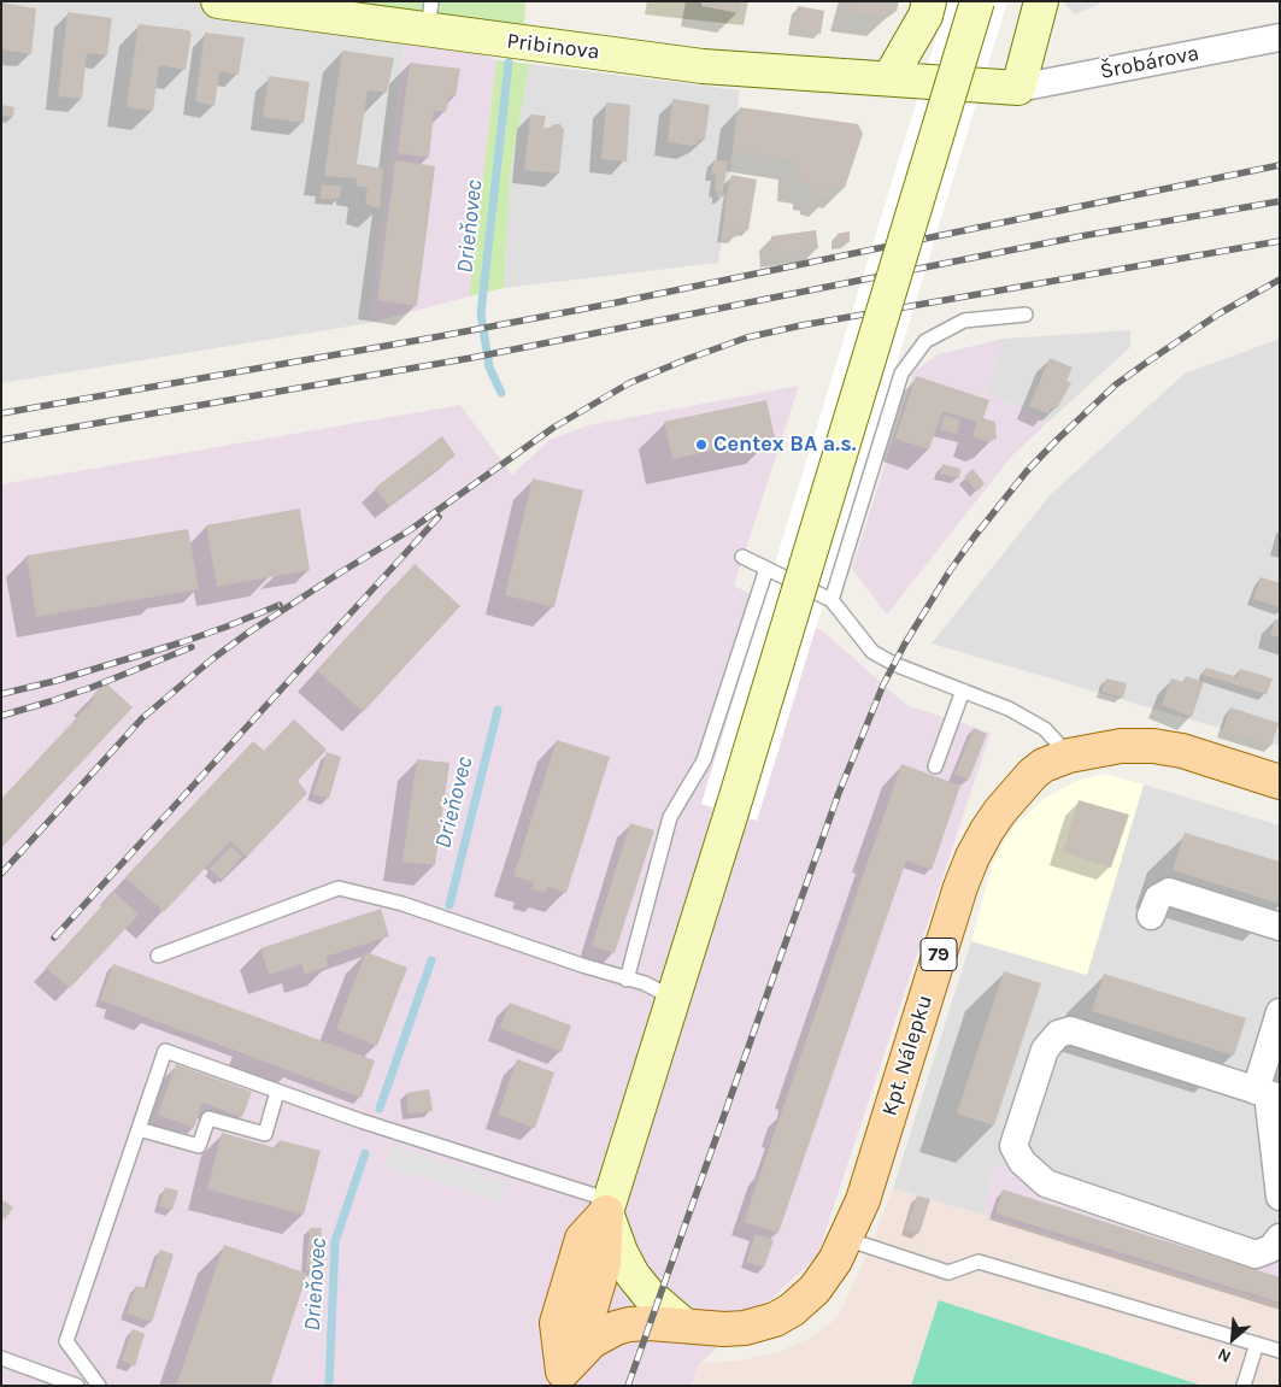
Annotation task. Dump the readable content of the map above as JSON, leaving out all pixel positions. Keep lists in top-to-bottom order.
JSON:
{
  "streets": {
    "main road": ["79", "Kpt. Nálepku"],
    "street": ["Pribinova", "Šrobárova"]
  },
  "crossings": [
    ["Pribinova", "Šrobárova"]
  ],
  "water": ["Drieňovec"],
  "places": ["Centex BA a.s."],
  "north": "bottom left"
}
